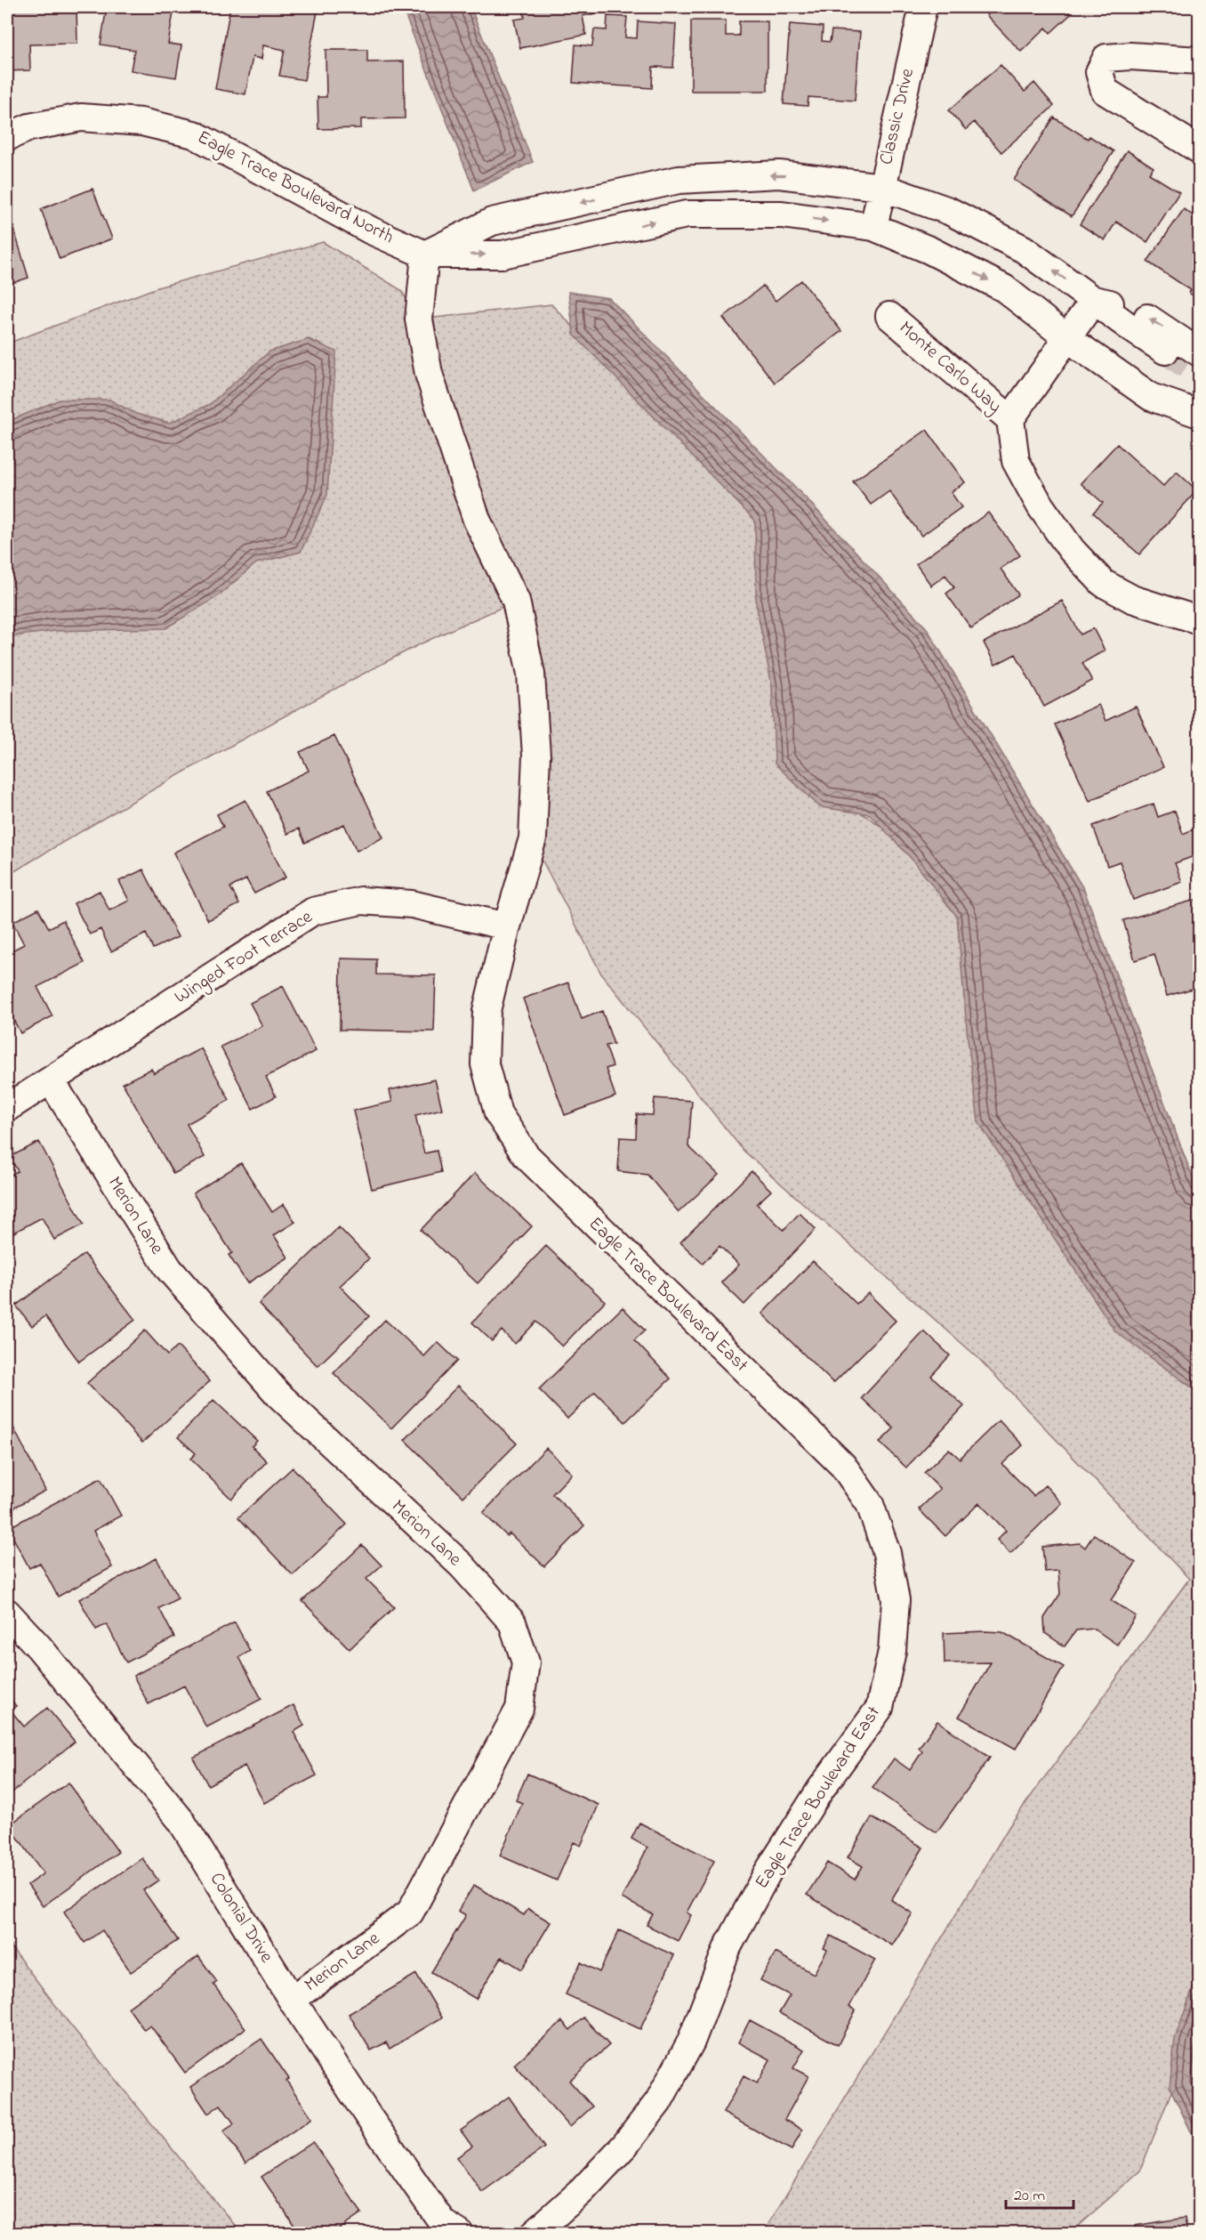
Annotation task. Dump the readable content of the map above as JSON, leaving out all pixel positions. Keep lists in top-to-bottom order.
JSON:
{
  "streets": {
    "street": [
      "Classic Drive",
      "Eagle Trace Boulevard North",
      "Monte Carlo Way",
      "Winged Foot Terrace",
      "Merion Lane",
      "Eagle Trace Boulevard East",
      "Colonial Drive"
    ]
  },
  "crossings": [
    ["Classic Drive", "Eagle Trace Boulevard North"],
    ["Eagle Trace Boulevard North", "Monte Carlo Way"],
    ["Eagle Trace Boulevard North", "Eagle Trace Boulevard East"],
    ["Winged Foot Terrace", "Merion Lane"],
    ["Winged Foot Terrace", "Eagle Trace Boulevard East"],
    ["Merion Lane", "Colonial Drive"]
  ],
  "scale_bar": "20 m"
}
